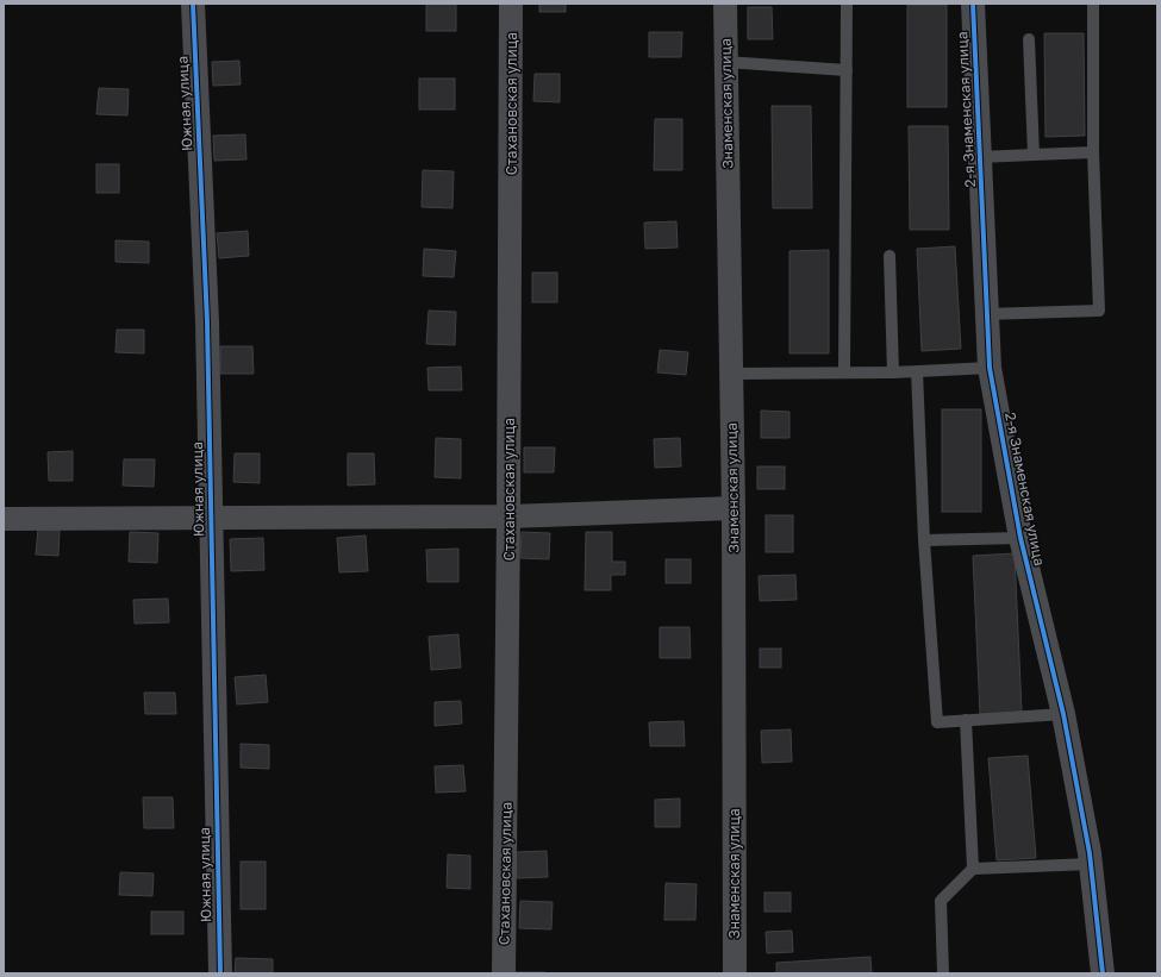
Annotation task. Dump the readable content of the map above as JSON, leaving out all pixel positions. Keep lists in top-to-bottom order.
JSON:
{
  "streets": {
    "street": [
      "Южная улица",
      "Стахановская улица",
      "Знаменская улица",
      "2-я Знаменская улица"
    ]
  }
}
